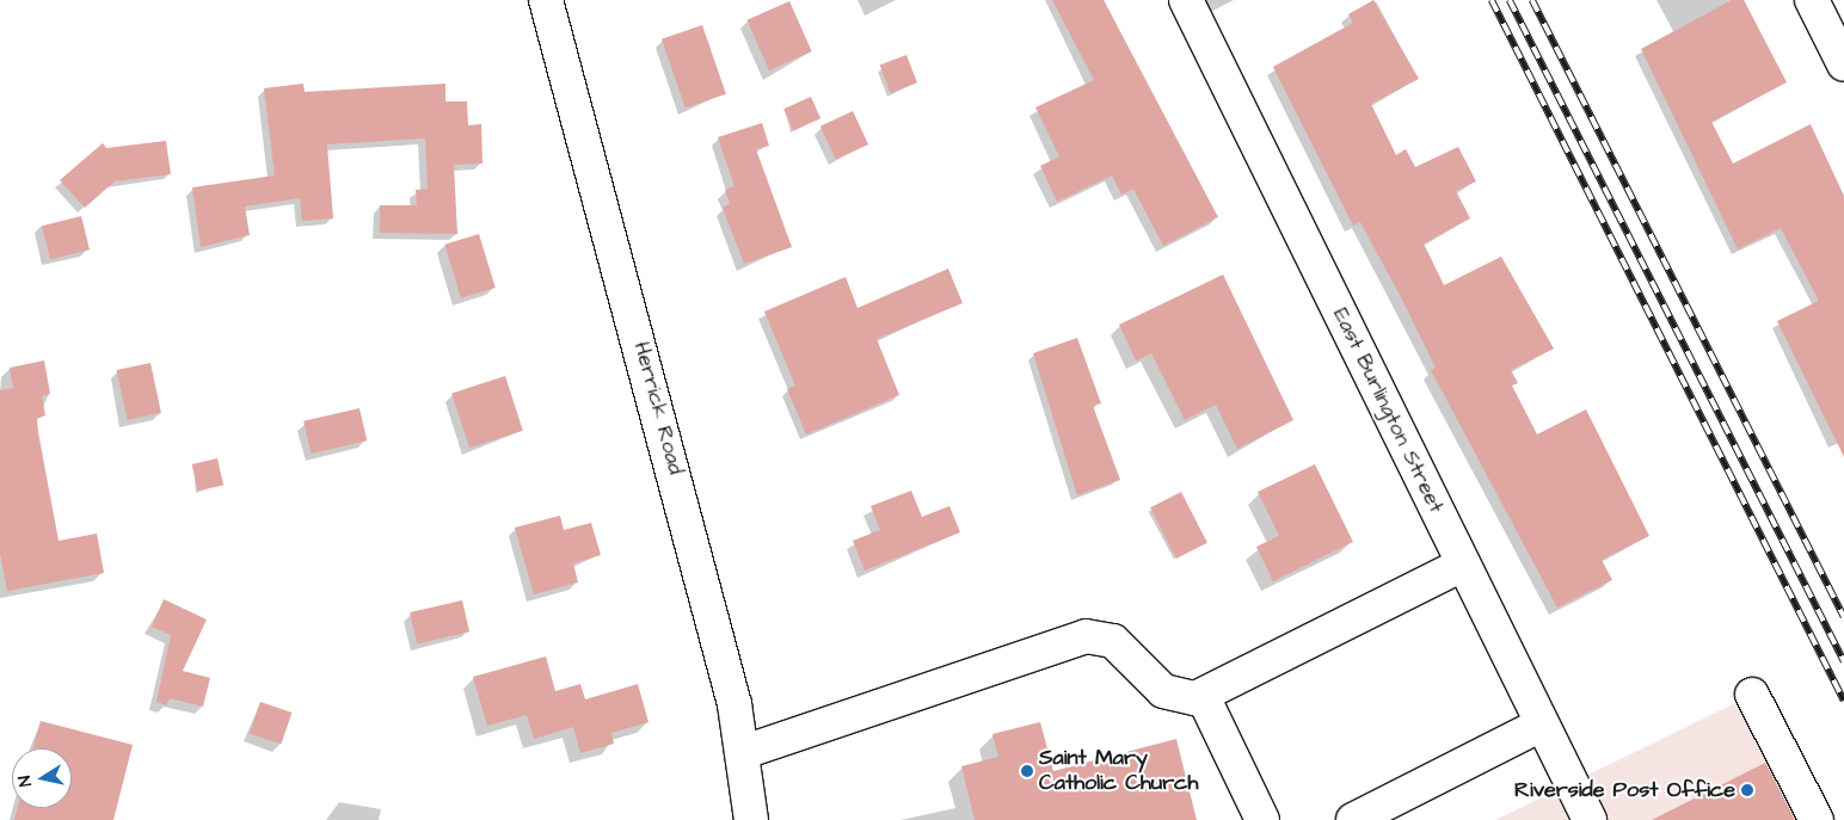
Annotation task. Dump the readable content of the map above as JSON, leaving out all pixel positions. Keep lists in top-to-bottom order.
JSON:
{
  "streets": {
    "street": ["Herrick Road", "East Burlington Street"]
  },
  "places": ["Saint Mary Catholic Church", "Riverside Post Office"],
  "north": "left"
}
